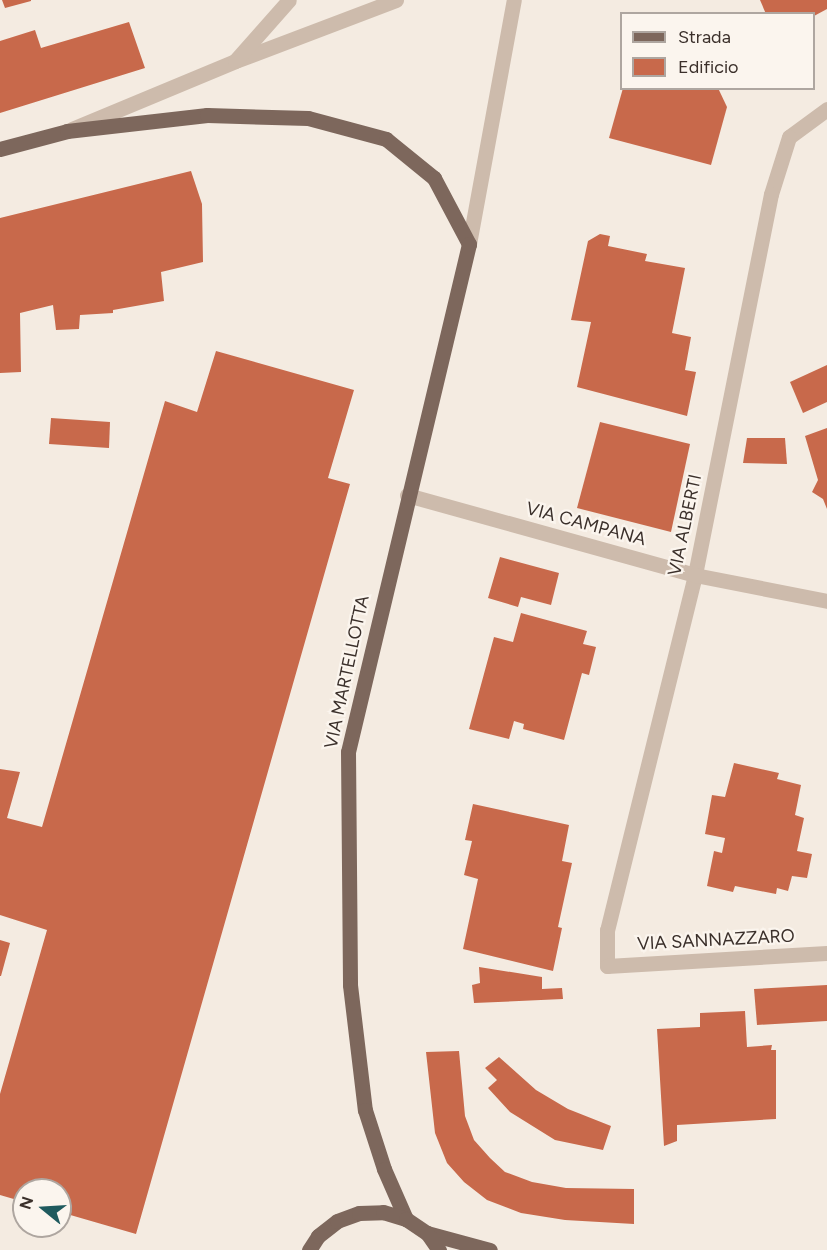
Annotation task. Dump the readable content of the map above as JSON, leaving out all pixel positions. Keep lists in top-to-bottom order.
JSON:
{
  "streets": {
    "main road": ["VIA MARTELLOTTA"],
    "street": ["VIA CAMPANA", "VIA ALBERTI", "VIA SANNAZZARO"]
  },
  "crossings": [
    ["VIA CAMPANA", "VIA ALBERTI"],
    ["VIA CAMPANA", "VIA MARTELLOTTA"],
    ["VIA ALBERTI", "VIA SANNAZZARO"]
  ],
  "legend": ["Strada", "Edificio"],
  "north": "left"
}
